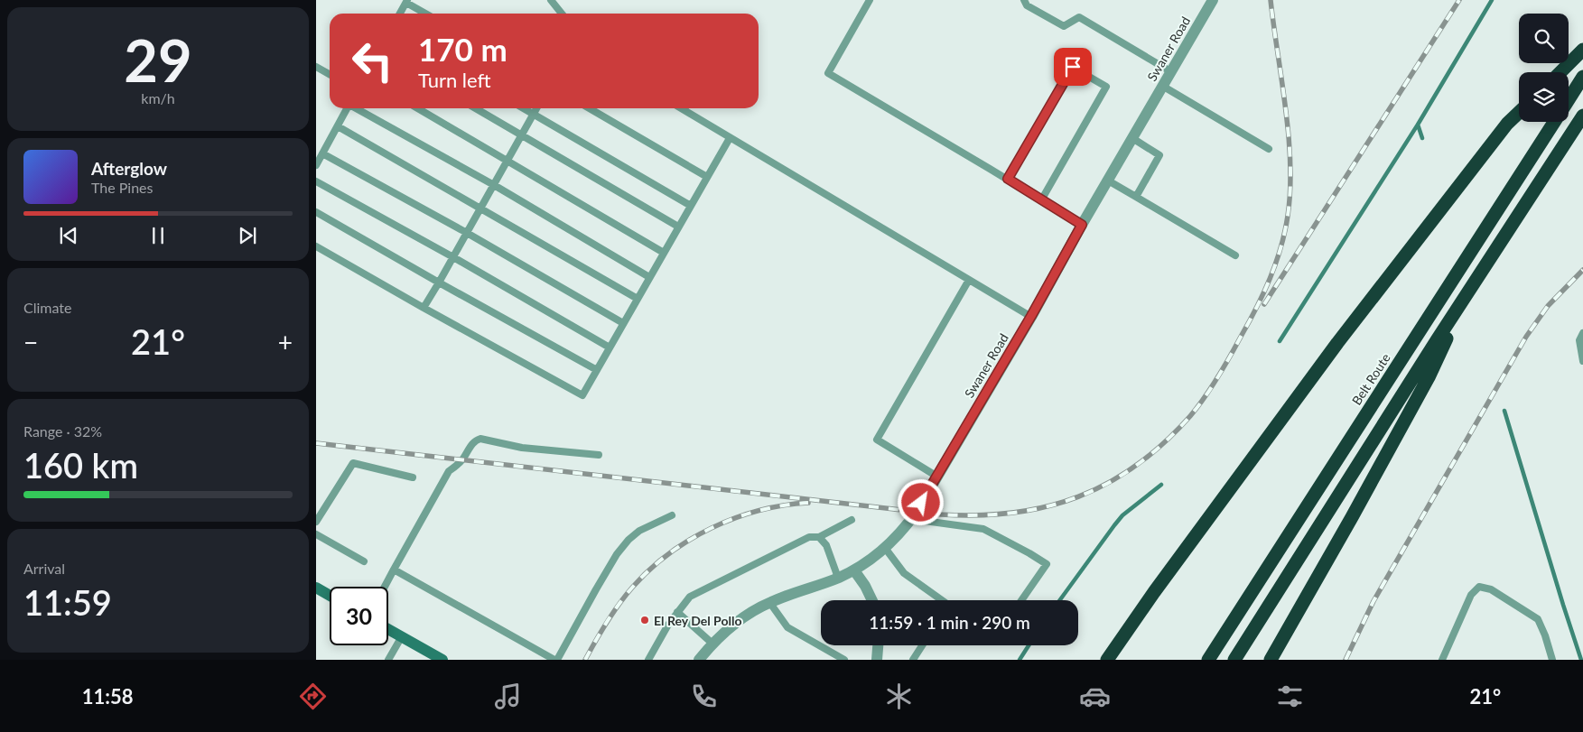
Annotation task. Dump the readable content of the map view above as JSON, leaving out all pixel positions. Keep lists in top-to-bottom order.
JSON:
{
  "streets": {
    "highway": ["Belt Route"],
    "street": ["Swaner Road"]
  },
  "places": ["El Rey Del Pollo"],
  "page": {
    "tile": [
      ["29", "km/h"],
      "Climate",
      ["Range · 32%", "160 km"],
      ["Arrival", "11:59"]
    ],
    "turn": ["170 m", "Turn left"],
    "song": ["Afterglow", "The Pines"],
    "heat": ["−", "21°", "+"],
    "limit": "30",
    "trip": "11:59 · 1 min · 290 m",
    "tabs": ["11:58", "21°"]
  }
}
